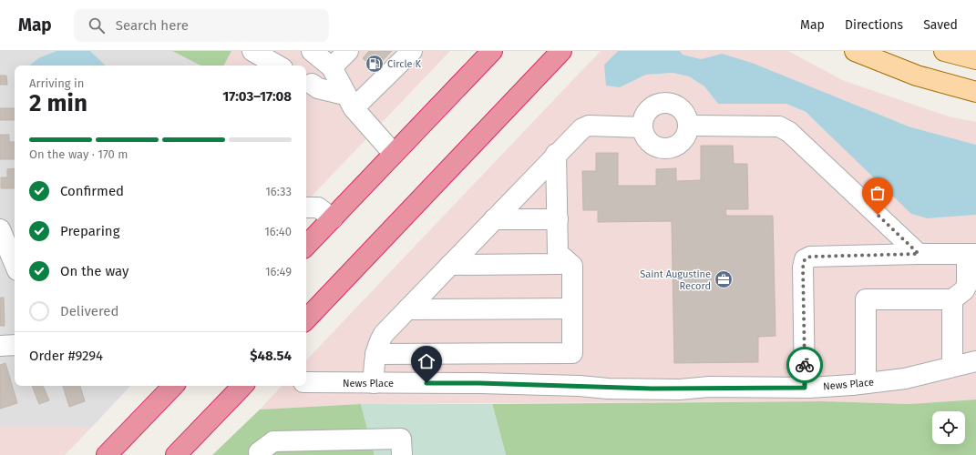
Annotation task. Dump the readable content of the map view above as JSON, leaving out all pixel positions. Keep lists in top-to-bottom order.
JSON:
{
  "streets": {
    "street": ["News Place"]
  },
  "places": {
    "fuel station": ["Circle K"],
    "office": ["Saint Augustine Record"]
  },
  "page": {
    "header": "Map",
    "search": "Search here",
    "nav": ["Map", "Directions", "Saved"],
    "heading": ["2 min", "Arriving in", "17:03–17:08"],
    "panel": ["Order #9294", "$48.54"],
    "bar": "On the way · 170 m",
    "list": [
      ["Confirmed", "16:33"],
      ["Preparing", "16:40"],
      ["On the way", "16:49"],
      "Delivered"
    ]
  }
}
